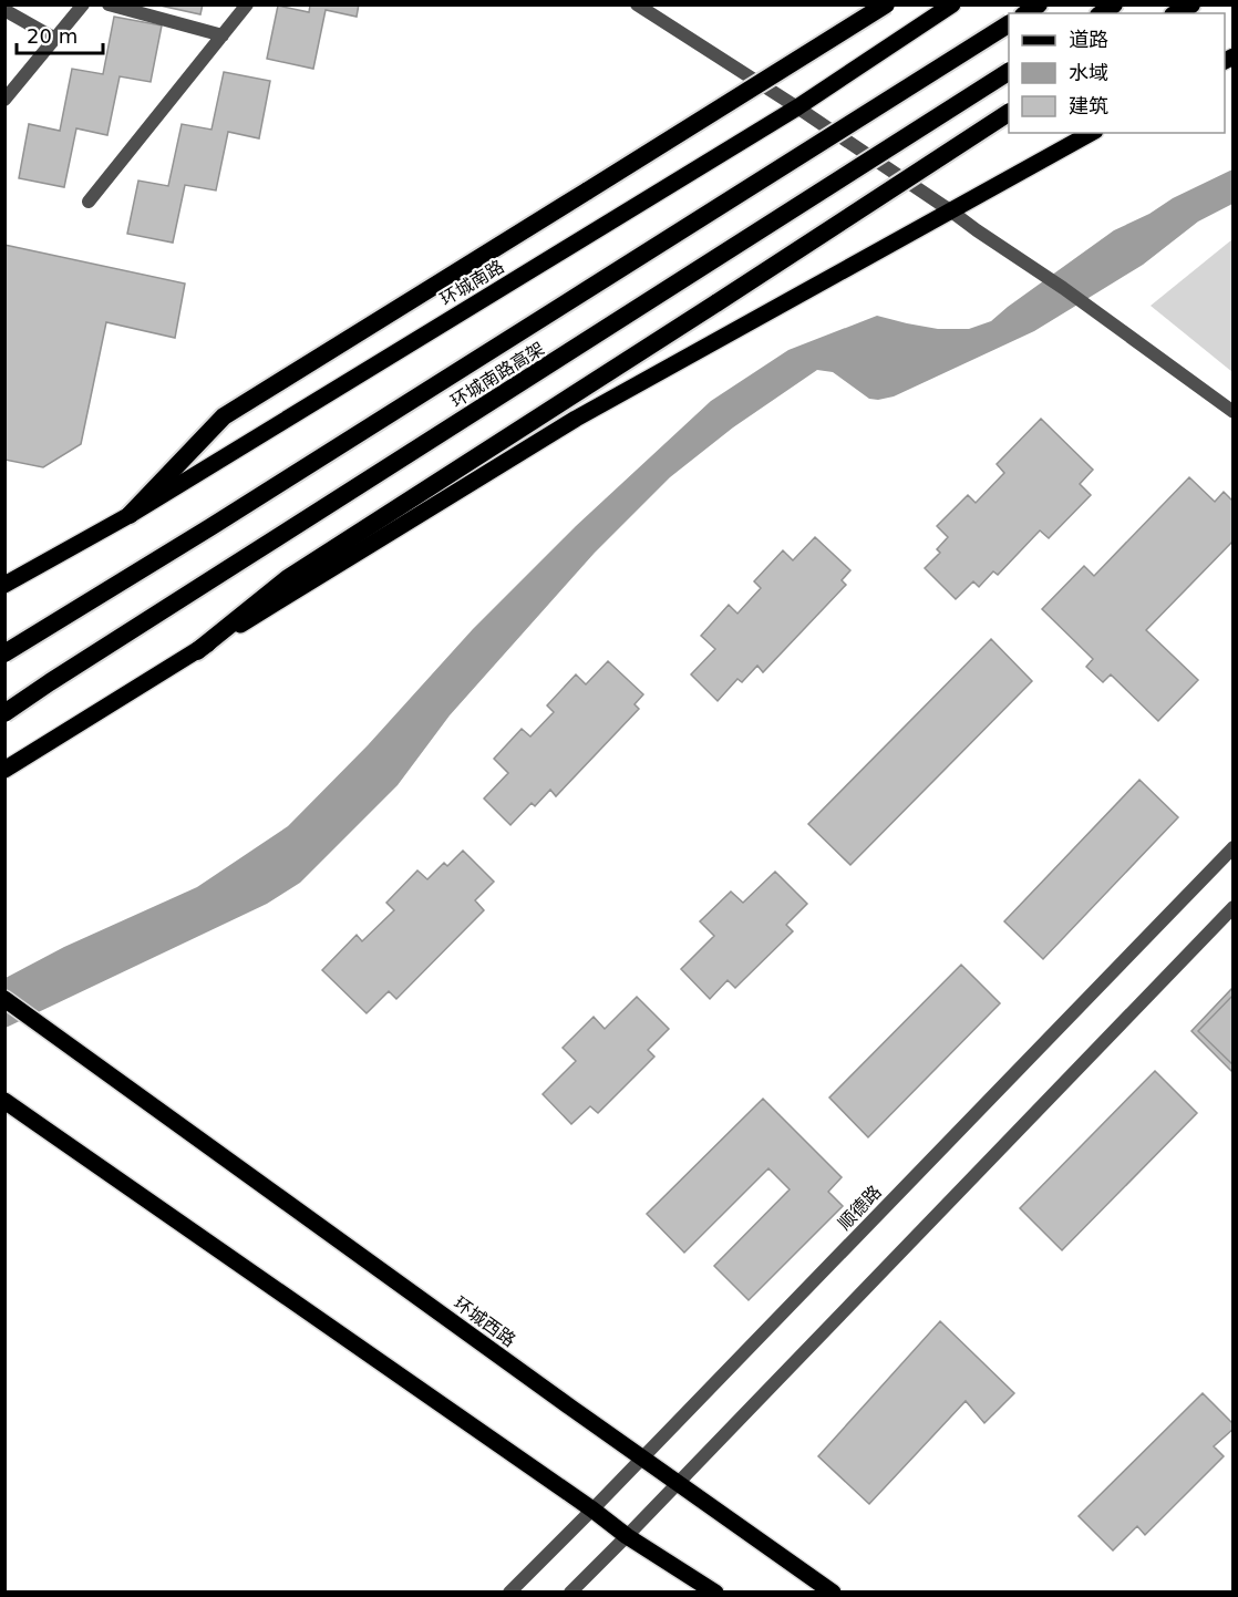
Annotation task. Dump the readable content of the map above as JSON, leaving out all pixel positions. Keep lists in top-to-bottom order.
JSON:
{
  "streets": {
    "highway": ["环城南路高架"],
    "main road": ["环城南路", "环城西路"],
    "street": ["顺德路"]
  },
  "crossings": [
    ["顺德路", "环城西路"]
  ],
  "legend": ["道路", "水域", "建筑"],
  "scale_bar": "20 m"
}
